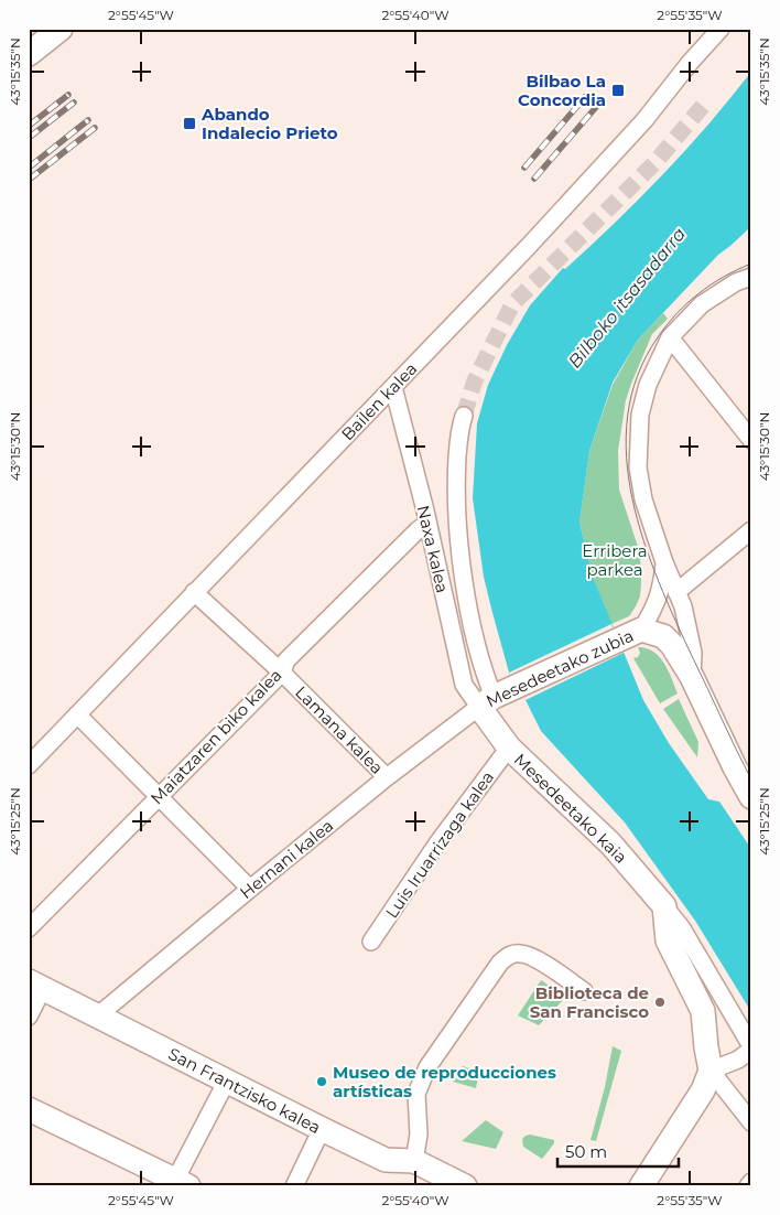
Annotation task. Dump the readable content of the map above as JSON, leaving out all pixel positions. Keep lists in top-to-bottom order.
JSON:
{
  "streets": {
    "street": [
      "Bailen kalea",
      "Naxa kalea",
      "Mesedeetako zubia",
      "Lamana kalea",
      "Maiatzaren biko kalea",
      "Mesedeetako kaia",
      "Luis Iruarrizaga kalea",
      "Hernani kalea",
      "San Frantzisko kalea"
    ]
  },
  "crossings": [
    ["Bailen kalea", "Naxa kalea"],
    ["Bailen kalea", "Lamana kalea"],
    ["Naxa kalea", "Mesedeetako zubia"],
    ["Naxa kalea", "Maiatzaren biko kalea"],
    ["Naxa kalea", "Mesedeetako kaia"],
    ["Naxa kalea", "Hernani kalea"],
    ["Mesedeetako zubia", "Mesedeetako kaia"],
    ["Mesedeetako zubia", "Hernani kalea"],
    ["Lamana kalea", "Maiatzaren biko kalea"],
    ["Lamana kalea", "Hernani kalea"],
    ["Mesedeetako kaia", "Luis Iruarrizaga kalea"],
    ["Mesedeetako kaia", "Hernani kalea"],
    ["Hernani kalea", "San Frantzisko kalea"]
  ],
  "water": ["Bilboko itsasadarra"],
  "parks": ["Erribera parkea"],
  "places": {
    "transit": ["Bilbao La Concordia", "Abando Indalecio Prieto"],
    "other": ["Biblioteca de San Francisco", "Museo de reproducciones artísticas"]
  },
  "scale_bar": "50 m",
  "coordinates": [
    "2°55'45\"W",
    "2°55'40\"W",
    "2°55'35\"W",
    "43°15'35\"N",
    "43°15'30\"N",
    "43°15'25\"N"
  ]
}
